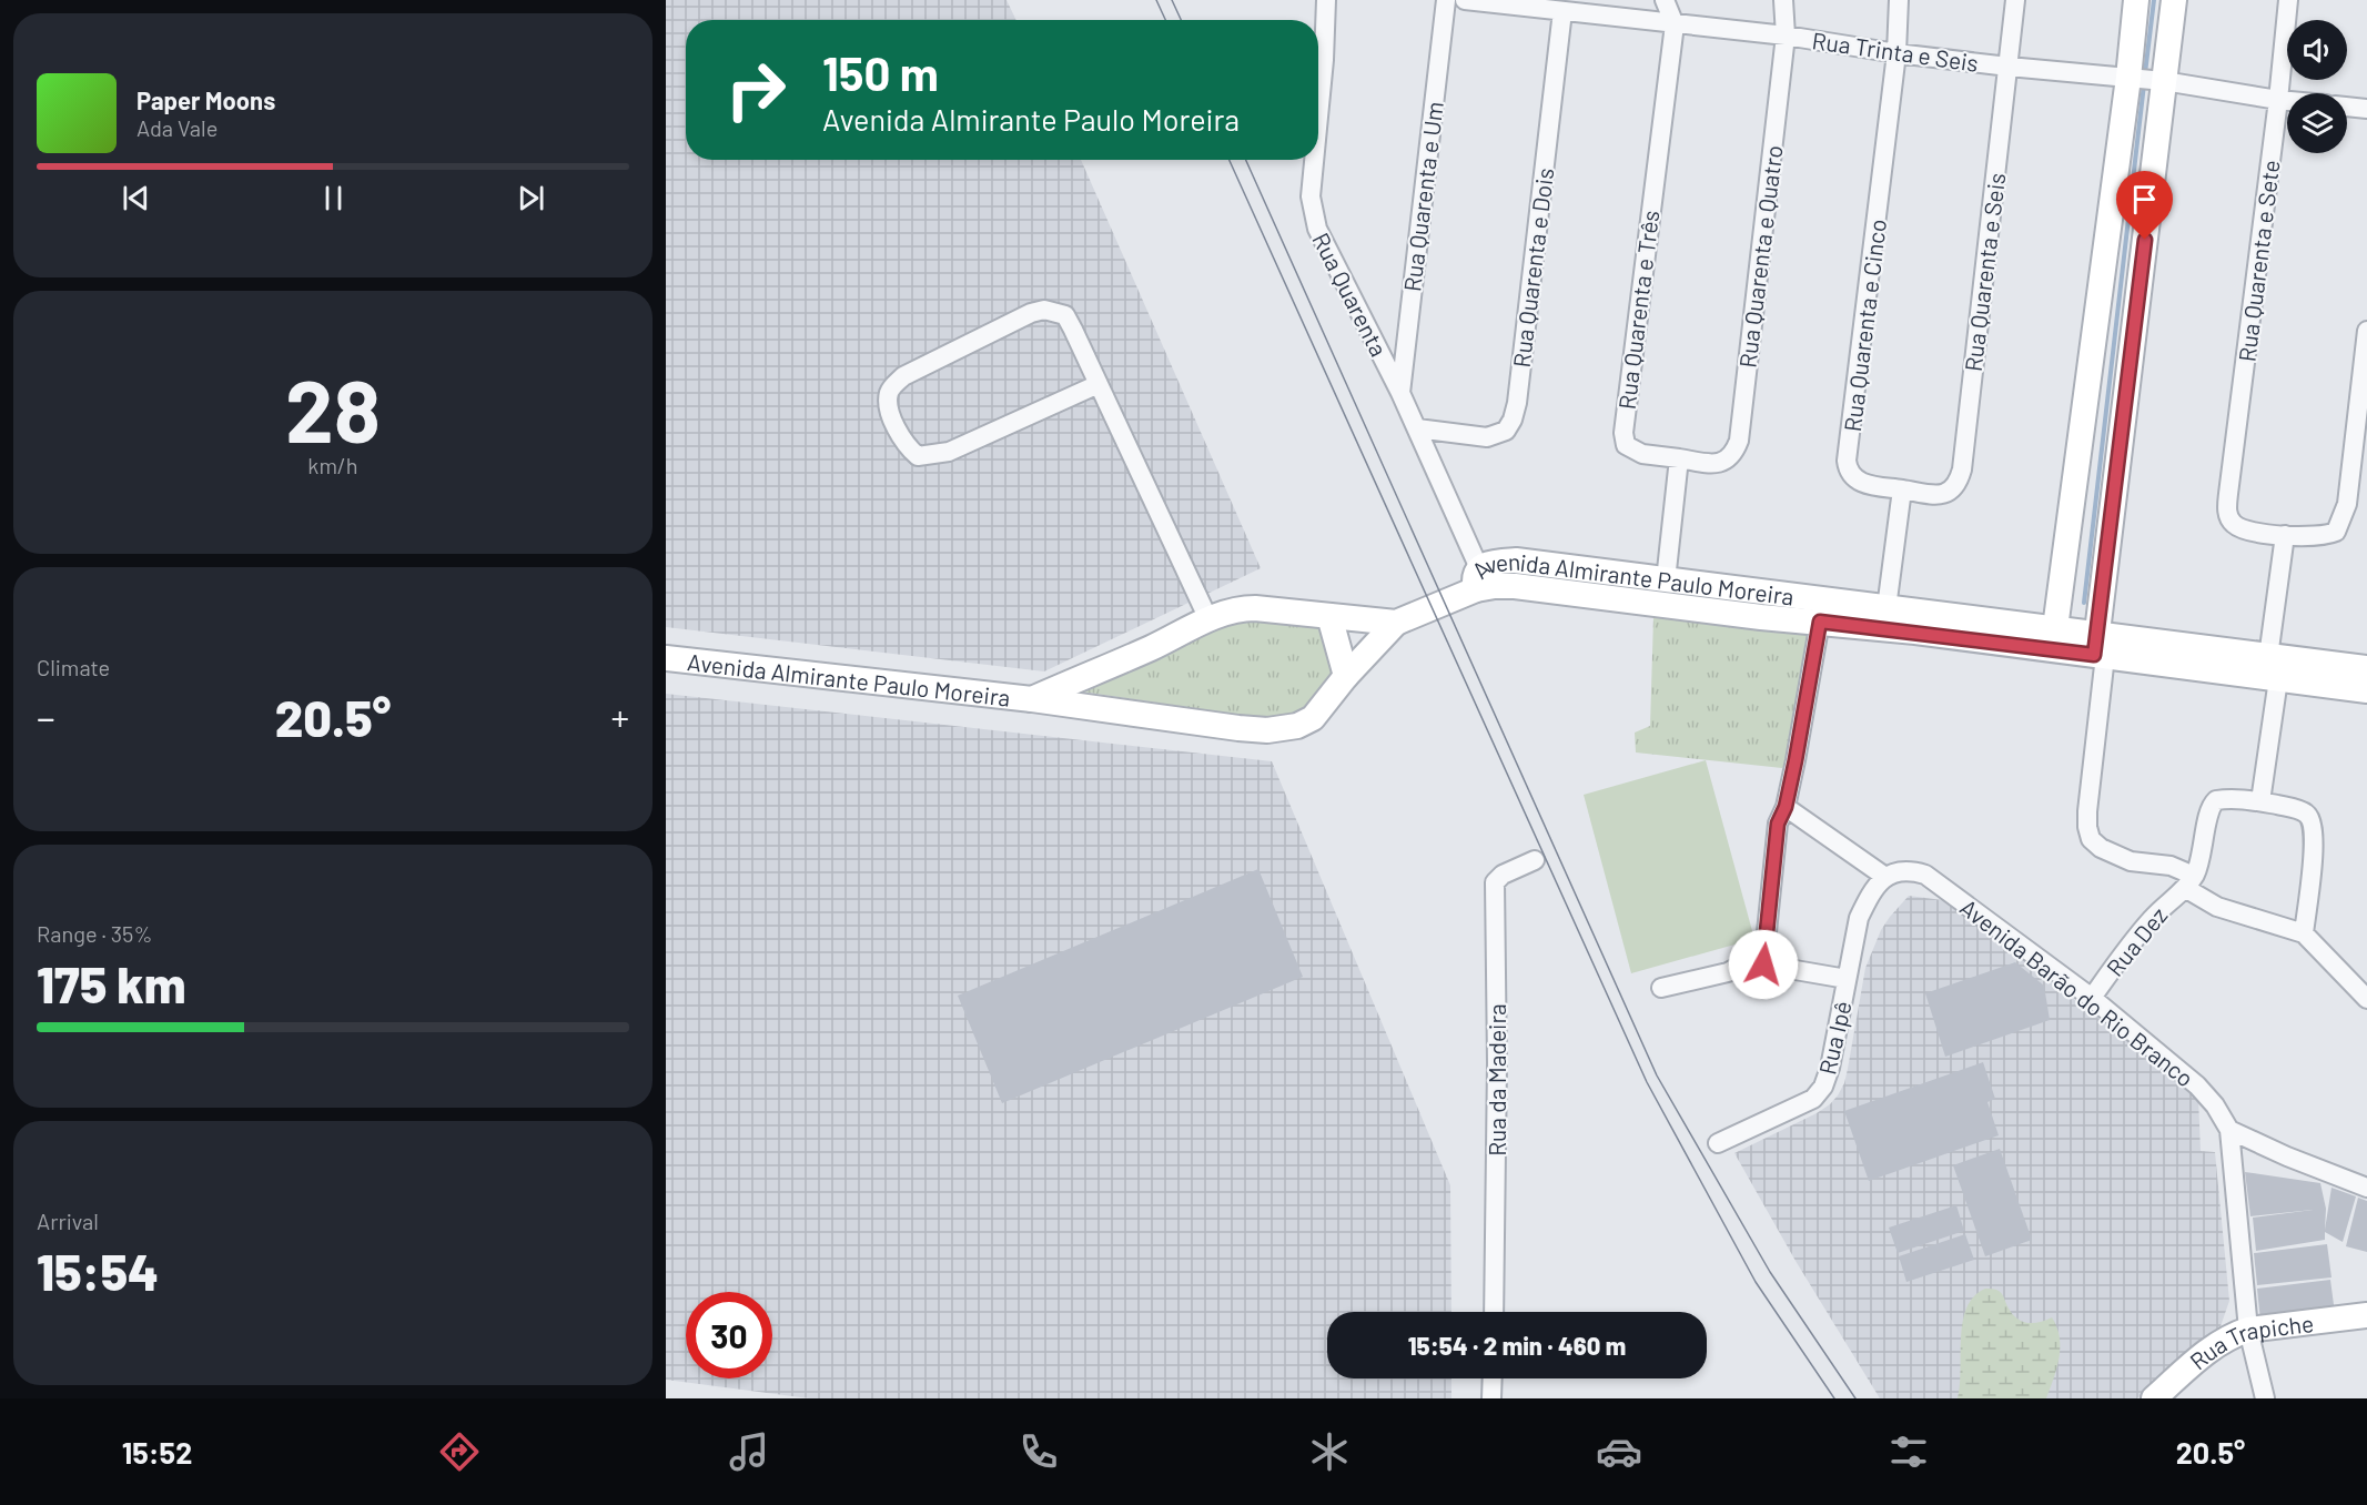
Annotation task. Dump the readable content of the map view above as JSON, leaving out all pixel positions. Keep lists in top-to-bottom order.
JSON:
{
  "streets": {
    "main road": ["Avenida Almirante Paulo Moreira", "Rua Trapiche"],
    "street": [
      "Rua Trinta e Seis",
      "Rua Quarenta e Um",
      "Rua Quarenta e Quatro",
      "Rua Quarenta e Sete",
      "Rua Quarenta e Dois",
      "Rua Quarenta e Seis",
      "Rua Quarenta",
      "Rua Quarenta e Três",
      "Rua Quarenta e Cinco",
      "Rua Dez",
      "Avenida Barão do Rio Branco",
      "Rua Ipê",
      "Rua da Madeira"
    ]
  },
  "crossings": [
    ["Rua Trinta e Seis", "Rua Quarenta e Quatro"],
    ["Rua Trinta e Seis", "Rua Quarenta e Sete"],
    ["Rua Trinta e Seis", "Rua Quarenta e Dois"],
    ["Rua Trinta e Seis", "Rua Quarenta e Seis"],
    ["Rua Trinta e Seis", "Rua Quarenta e Três"],
    ["Rua Trinta e Seis", "Rua Quarenta e Cinco"],
    ["Rua Quarenta e Um", "Rua Quarenta"],
    ["Rua Quarenta e Quatro", "Rua Quarenta e Três"],
    ["Rua Quarenta e Dois", "Rua Quarenta"],
    ["Rua Quarenta e Seis", "Rua Quarenta e Cinco"],
    ["Rua Quarenta", "Avenida Almirante Paulo Moreira"],
    ["Rua Dez", "Avenida Barão do Rio Branco"],
    ["Avenida Barão do Rio Branco", "Rua Ipê"]
  ],
  "page": {
    "turn": ["150 m", "Avenida Almirante Paulo Moreira"],
    "song": ["Paper Moons", "Ada Vale"],
    "tile": [
      ["28", "km/h"],
      "Climate",
      ["Range · 35%", "175 km"],
      ["Arrival", "15:54"]
    ],
    "heat": ["−", "20.5°", "+"],
    "limit": "30",
    "trip": "15:54 · 2 min · 460 m",
    "tabs": ["15:52", "20.5°"]
  }
}
